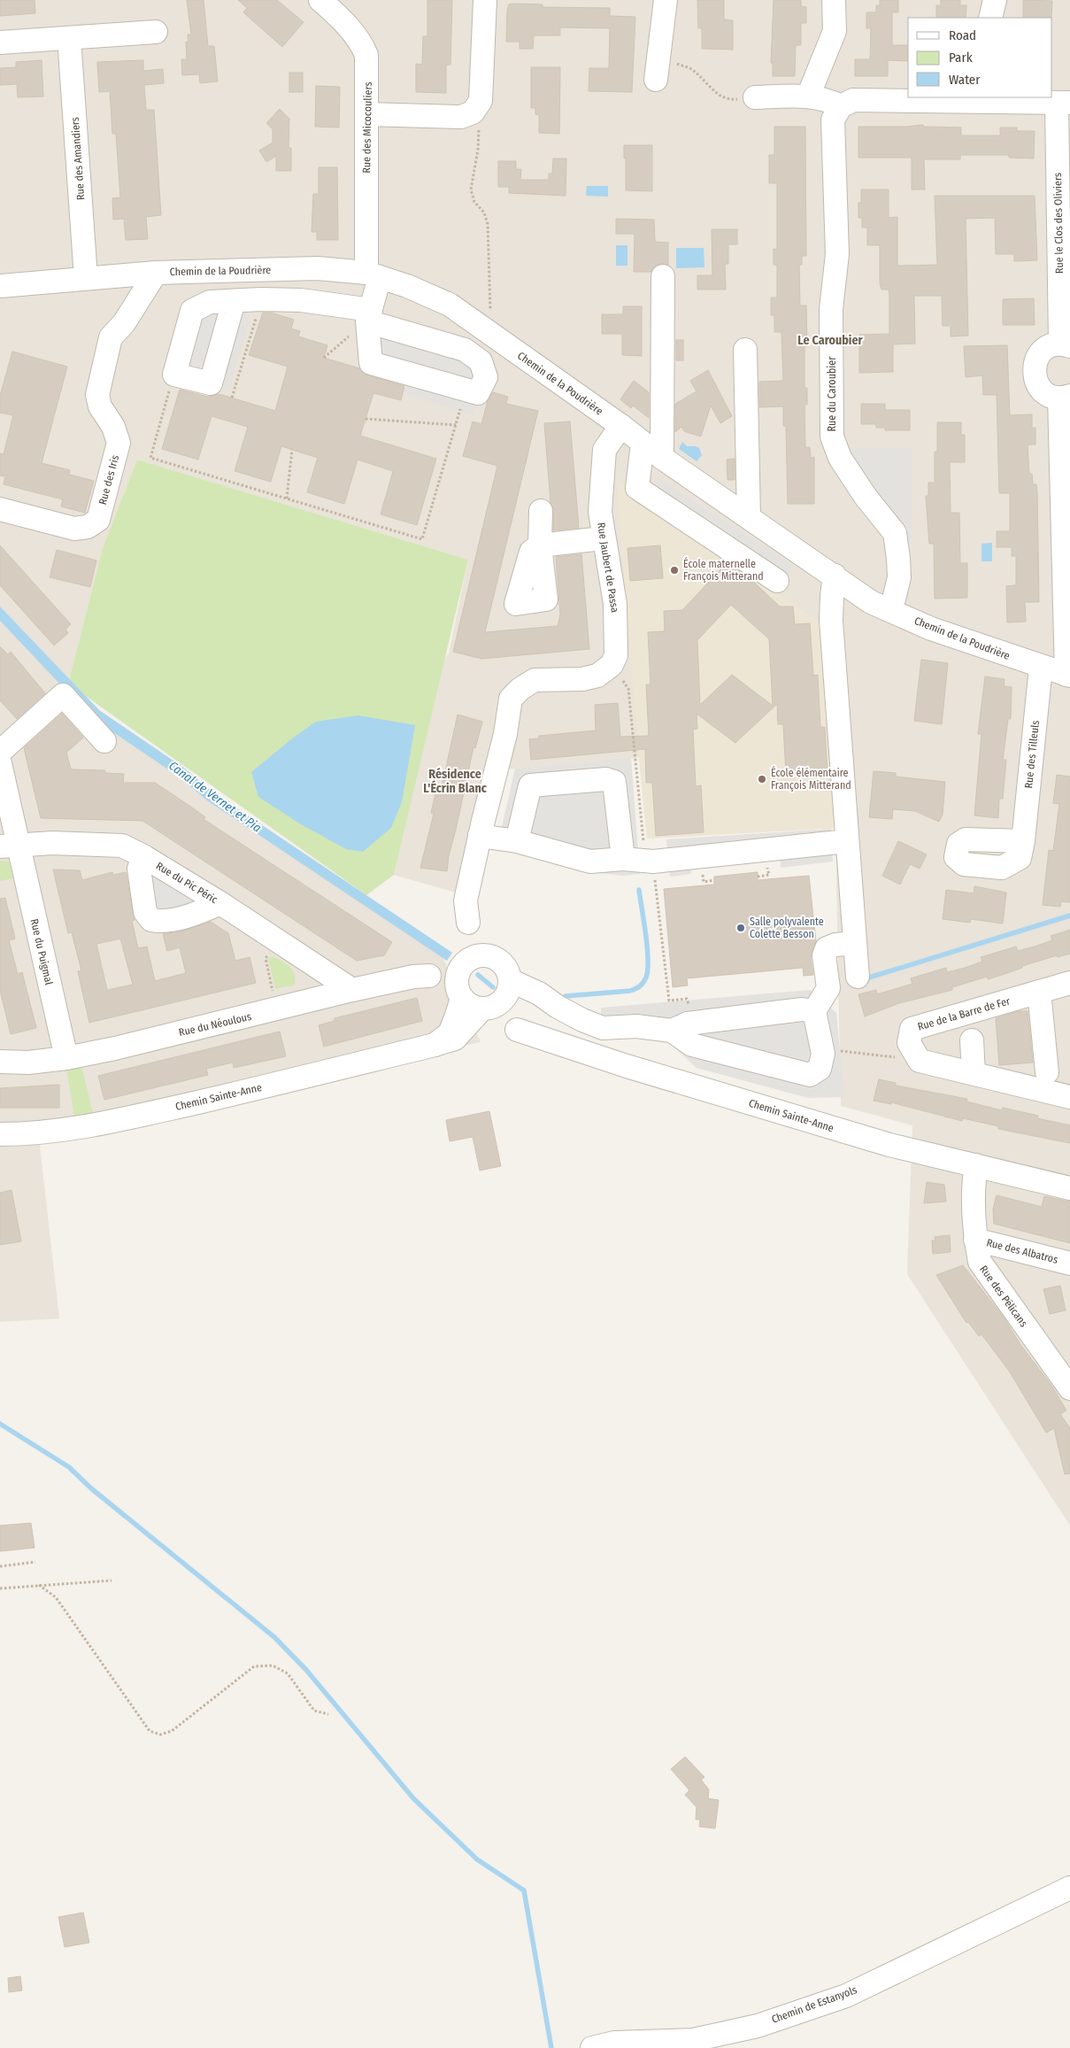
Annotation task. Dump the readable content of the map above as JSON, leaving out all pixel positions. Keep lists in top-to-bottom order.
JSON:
{
  "streets": {
    "street": [
      "Rue des Micocouliers",
      "Rue des Amandiers",
      "Rue le Clos des Oliviers",
      "Chemin de la Poudrière",
      "Rue du Caroubier",
      "Rue des Iris",
      "Rue Jaubert de Passa",
      "Rue des Tilleuls",
      "Rue du Pic Péric",
      "Rue du Puigmal",
      "Rue de la Barre de Fer",
      "Rue du Néoulous",
      "Chemin Sainte-Anne",
      "Rue des Albatros",
      "Rue des Pélicans",
      "Chemin de Estanyols"
    ]
  },
  "crossings": [
    ["Rue des Micocouliers", "Chemin de la Poudrière"],
    ["Rue des Amandiers", "Chemin de la Poudrière"],
    ["Chemin de la Poudrière", "Rue du Caroubier"],
    ["Chemin de la Poudrière", "Rue Jaubert de Passa"],
    ["Chemin de la Poudrière", "Rue des Tilleuls"],
    ["Rue du Pic Péric", "Rue du Puigmal"],
    ["Rue du Pic Péric", "Rue du Néoulous"],
    ["Rue du Puigmal", "Rue du Néoulous"],
    ["Rue du Néoulous", "Chemin Sainte-Anne"],
    ["Chemin Sainte-Anne", "Rue des Pélicans"],
    ["Rue des Albatros", "Rue des Pélicans"]
  ],
  "districts": ["Le Caroubier", "Résidence L'Écrin Blanc"],
  "water": ["Canal de Vernet et Pia"],
  "places": ["École maternelle François Mitterand", "École élémentaire François Mitterand", "Salle polyvalente Colette Besson"],
  "legend": ["Road", "Park", "Water"]
}
